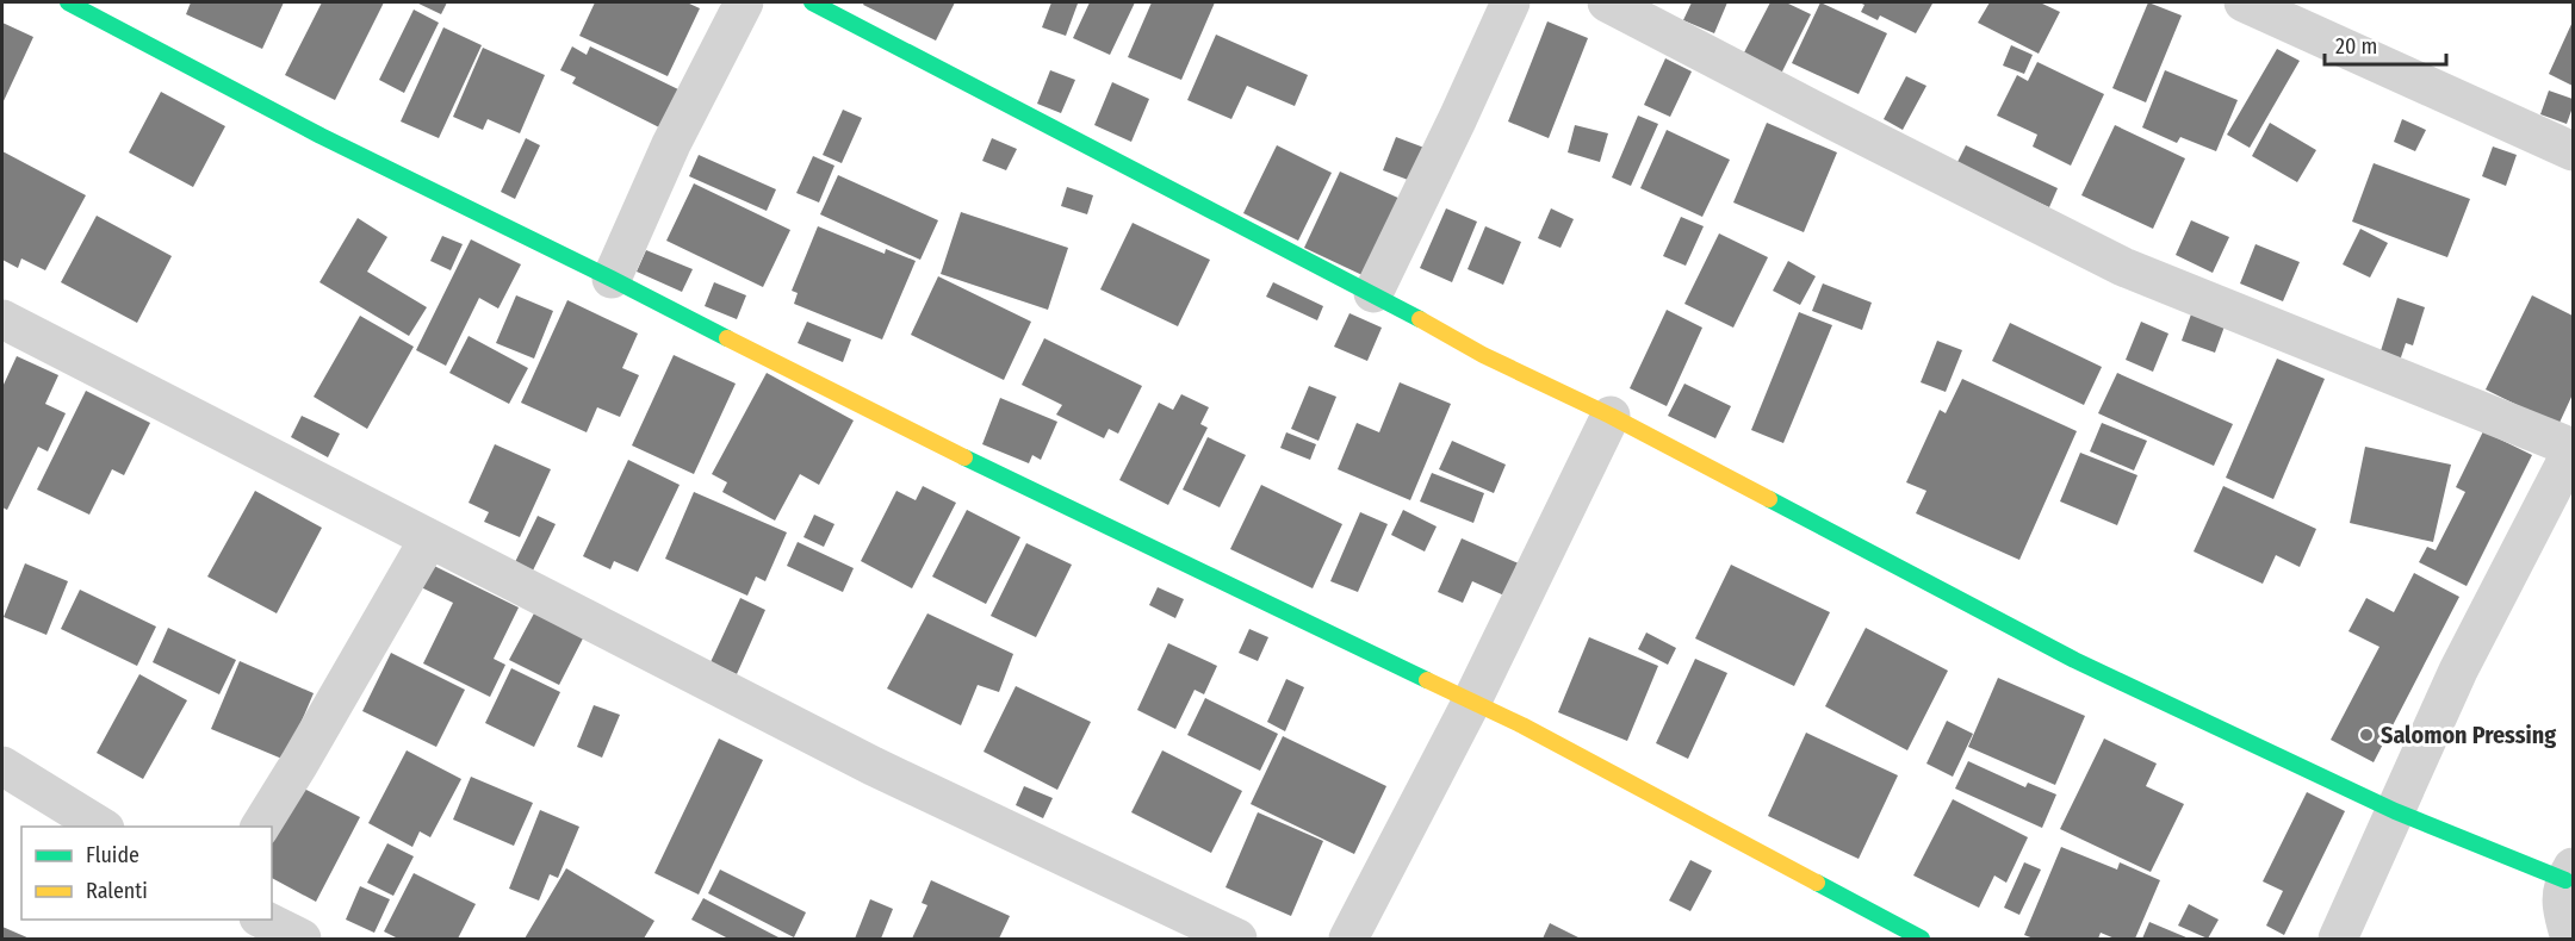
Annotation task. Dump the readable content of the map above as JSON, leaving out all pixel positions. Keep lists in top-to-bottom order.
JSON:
{
  "places": ["Salomon Pressing"],
  "legend": ["Fluide", "Ralenti"],
  "scale_bar": "20 m"
}
